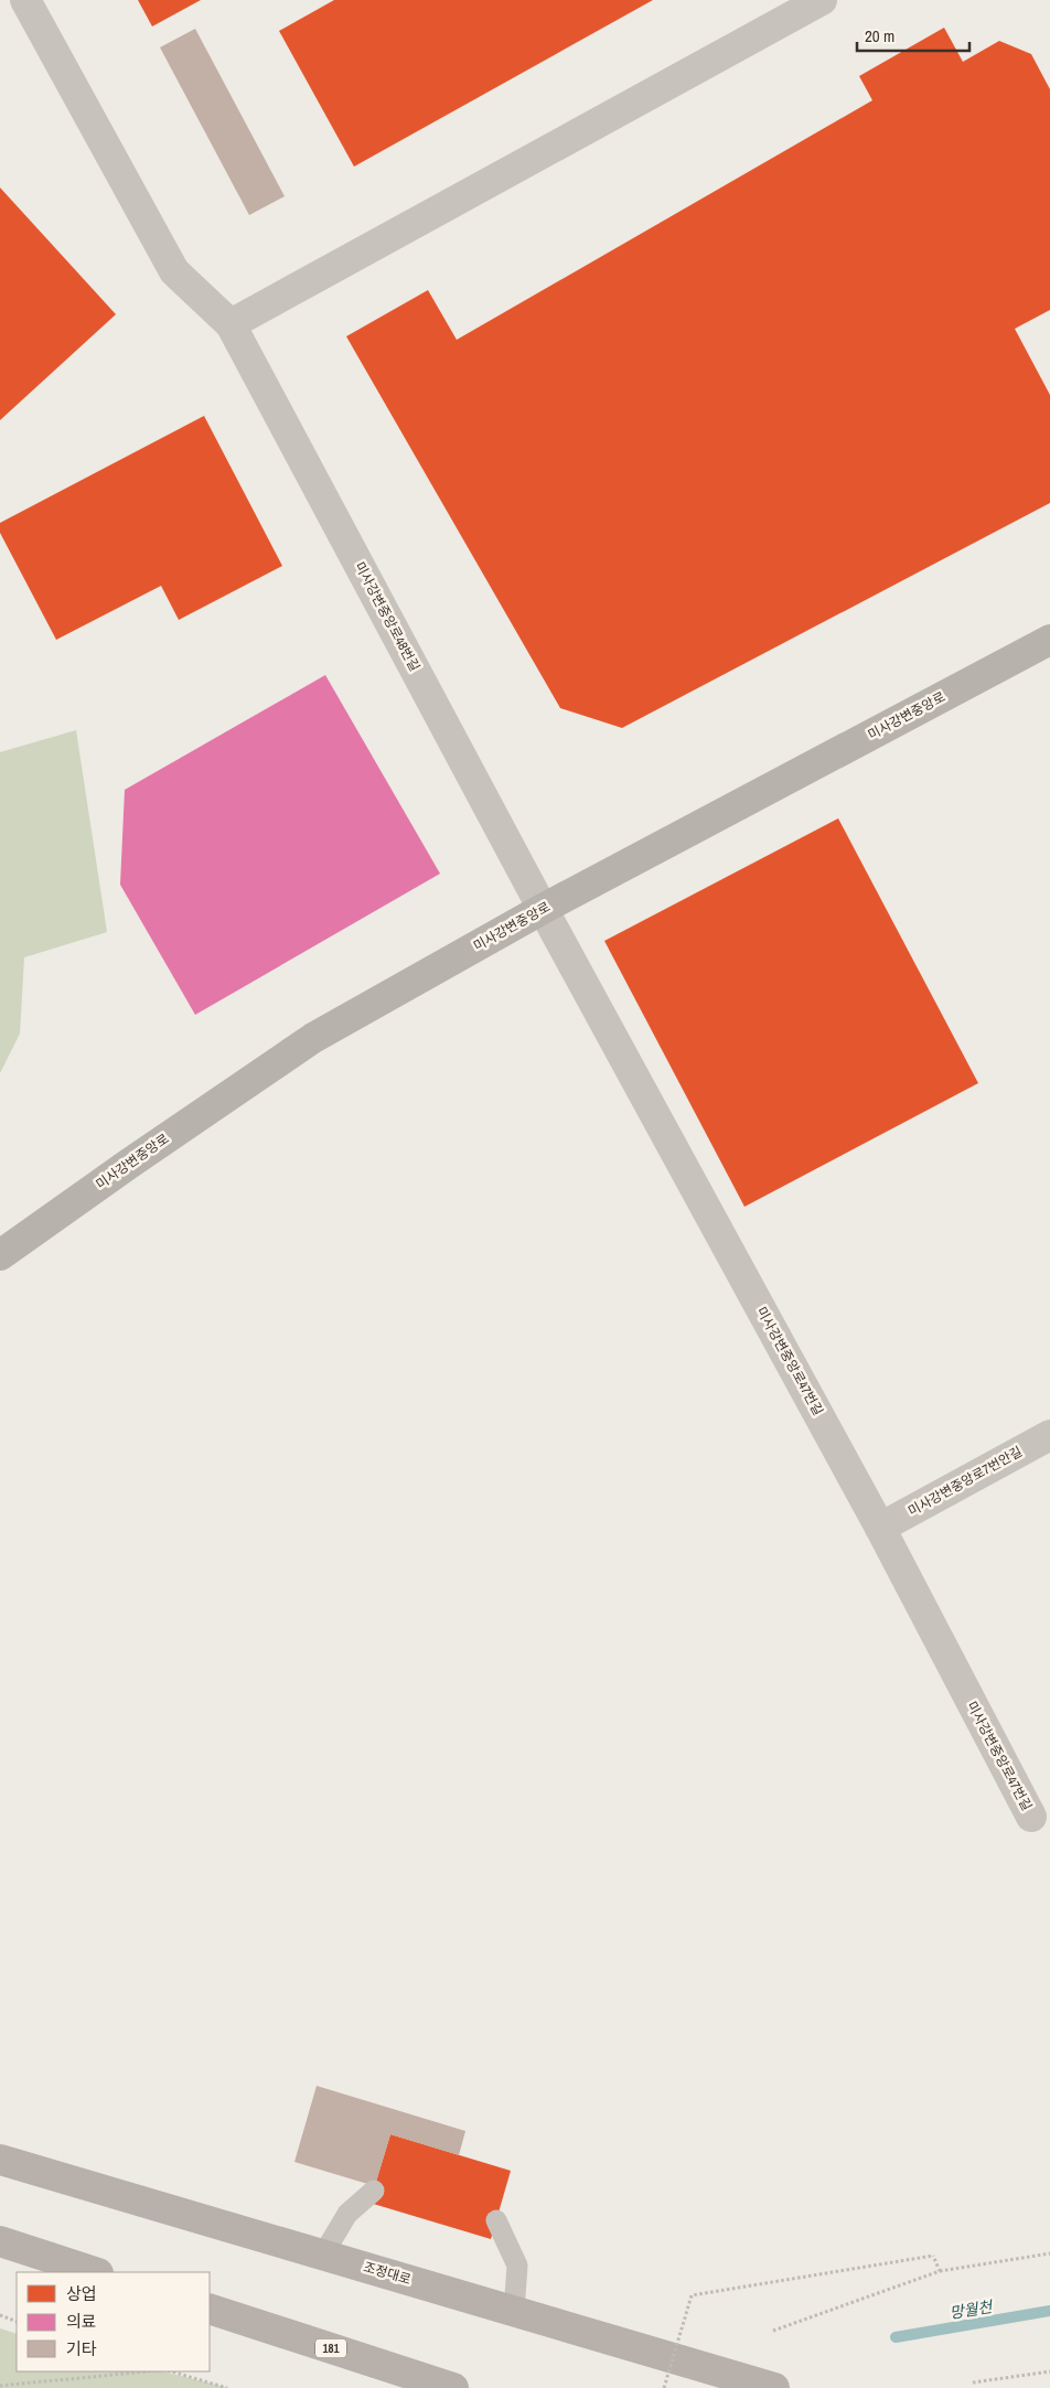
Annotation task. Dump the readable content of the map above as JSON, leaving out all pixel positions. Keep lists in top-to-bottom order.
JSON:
{
  "streets": {
    "main road": ["조정대로", "181"],
    "street": [
      "미사강변중앙로48번길",
      "미사강변중앙로",
      "미사강변중앙로47번길",
      "미사강변중앙로7번안길"
    ]
  },
  "crossings": [
    ["미사강변중앙로48번길", "미사강변중앙로"],
    ["미사강변중앙로48번길", "미사강변중앙로47번길"],
    ["미사강변중앙로", "미사강변중앙로47번길"],
    ["미사강변중앙로47번길", "미사강변중앙로7번안길"]
  ],
  "water": ["망월천"],
  "legend": ["상업", "의료", "기타"],
  "scale_bar": "20 m"
}
